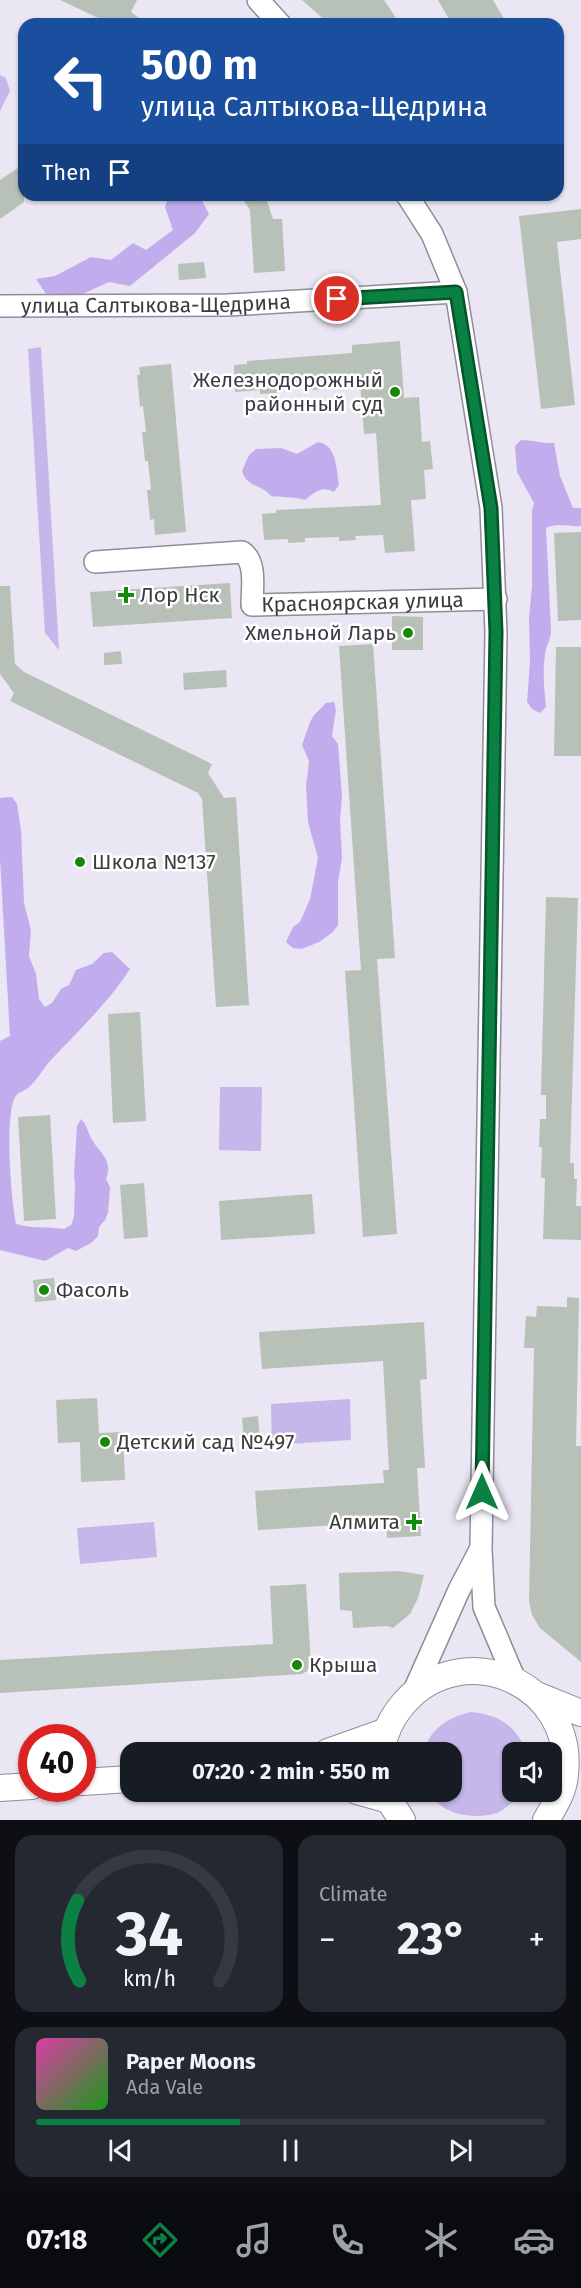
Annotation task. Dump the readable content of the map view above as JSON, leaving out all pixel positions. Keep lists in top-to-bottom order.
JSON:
{
  "streets": {
    "street": ["улица Салтыкова-Щедрина", "Красноярская улица"]
  },
  "places": {
    "other": [
      "Железнодорожный районный суд",
      "Хмельной Ларь",
      "Школа №137",
      "Фасоль",
      "Детский сад №497",
      "Крыша"
    ],
    "health": ["Лор Нск", "Алмита"]
  },
  "page": {
    "turn": ["500 m", "улица Салтыкова-Щедрина"],
    "then": "Then",
    "limit": "40",
    "trip": "07:20 · 2 min · 550 m",
    "tile": "Climate",
    "heat": ["−", "23°", "+"],
    "song": ["Paper Moons", "Ada Vale"],
    "tabs": "07:18",
    "gauge": ["34", "km/h"]
  }
}
